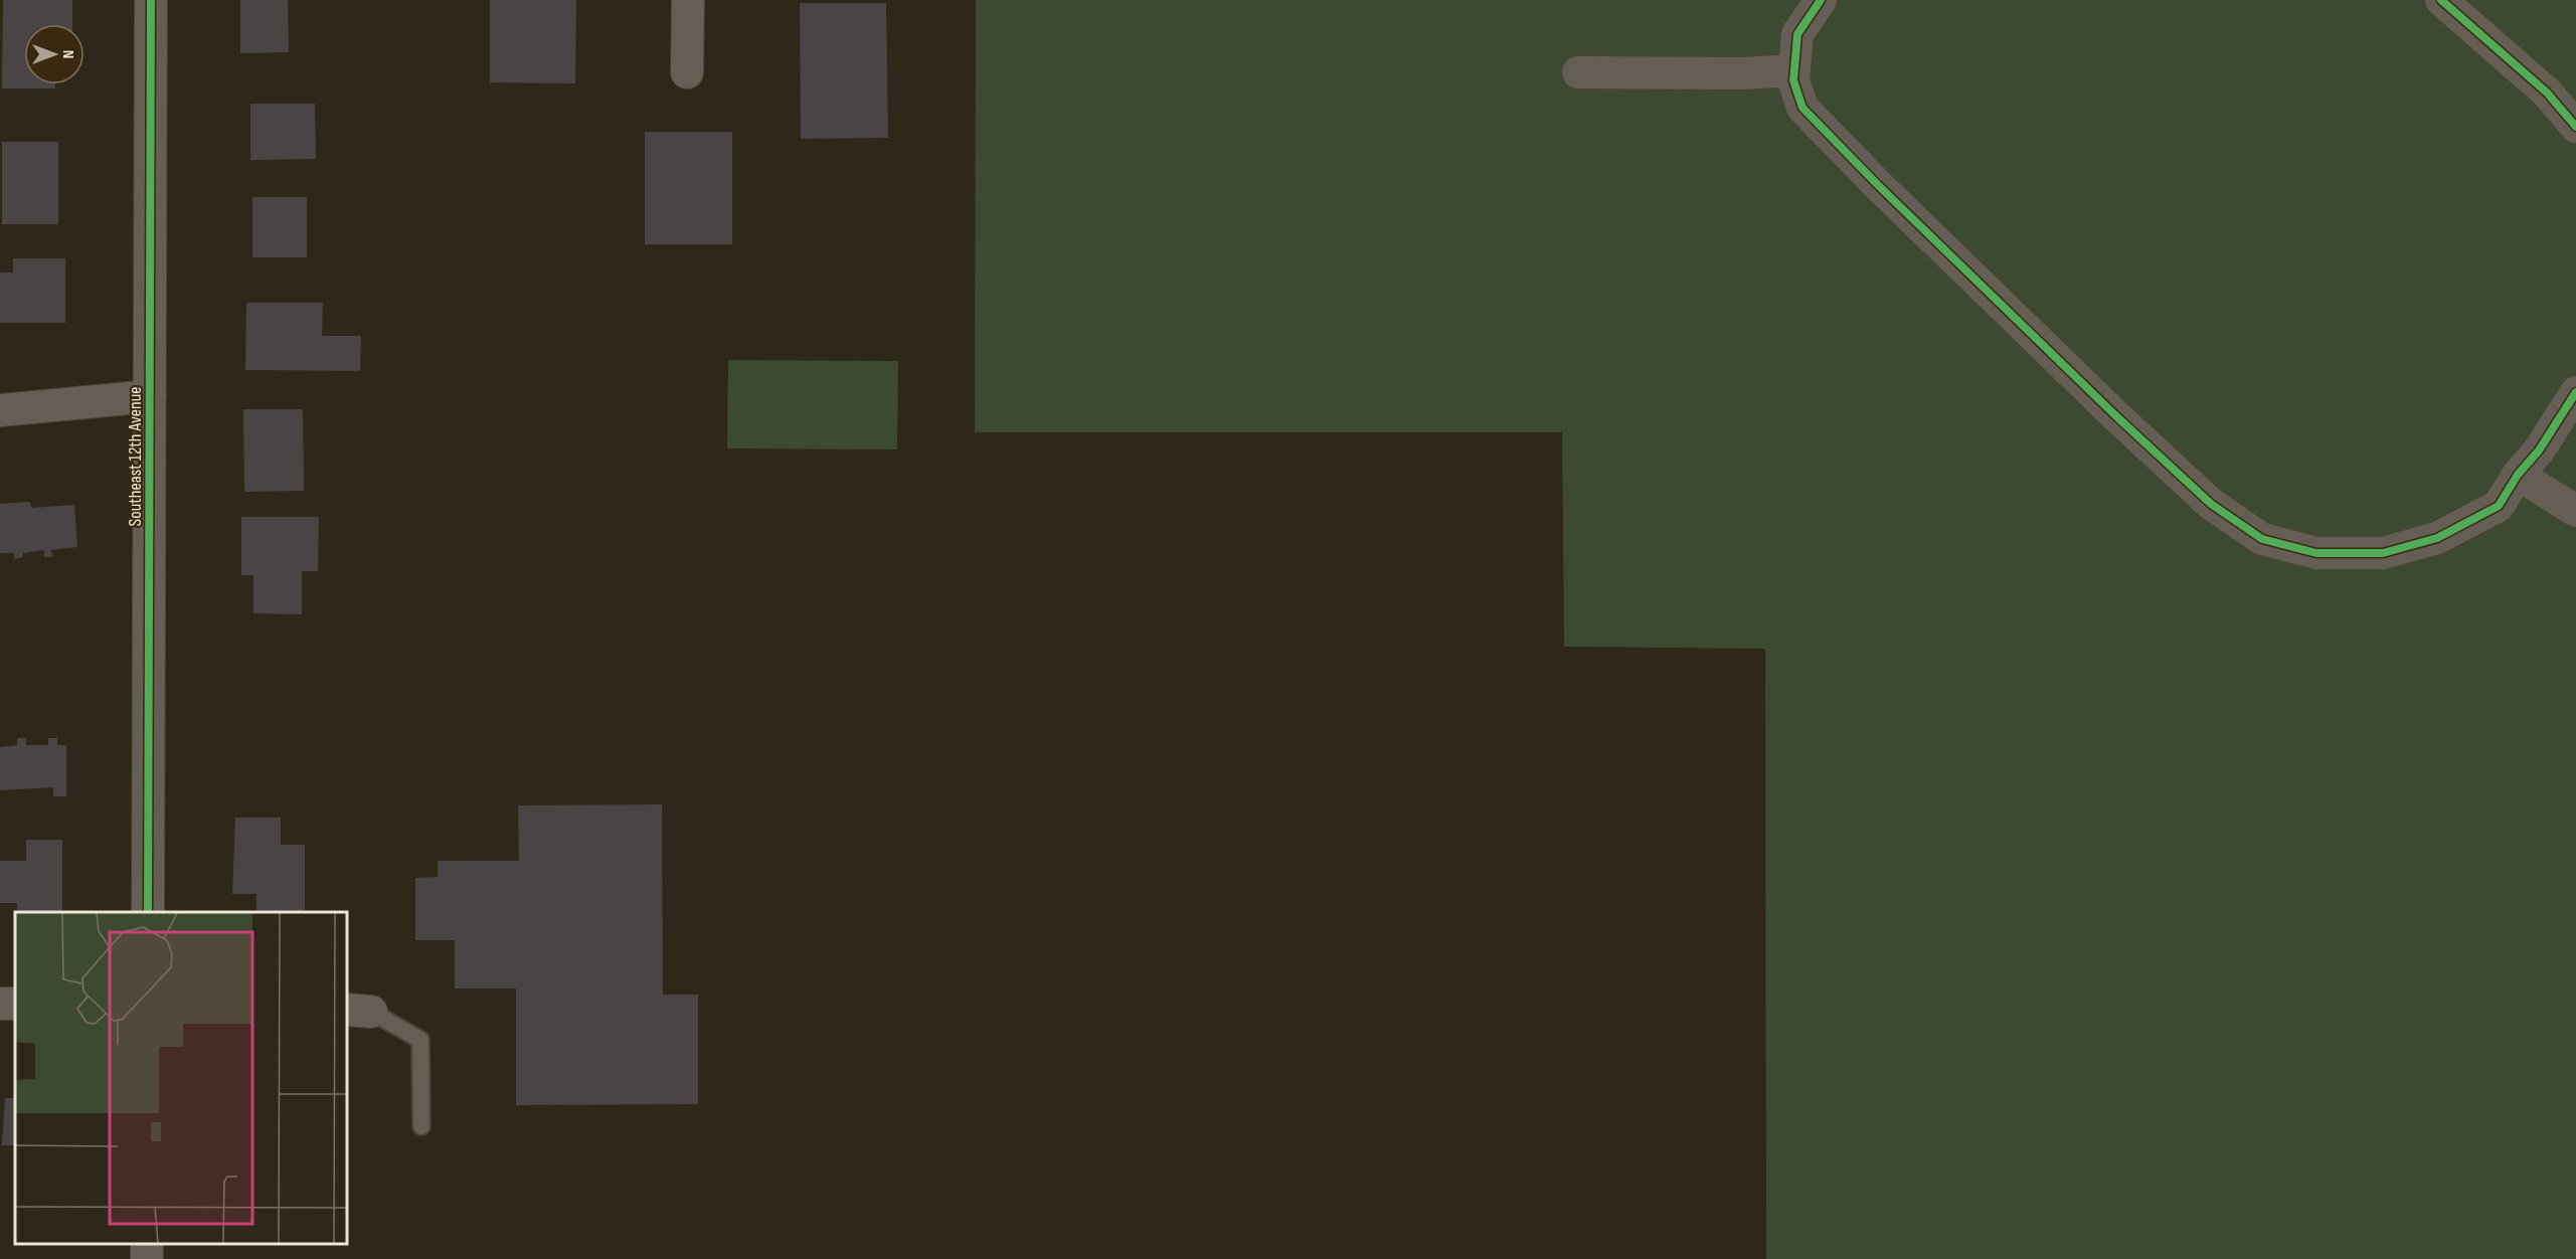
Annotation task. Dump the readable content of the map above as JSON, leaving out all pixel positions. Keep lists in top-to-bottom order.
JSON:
{
  "streets": {
    "street": ["Southeast 12th Avenue"]
  },
  "north": "right"
}
